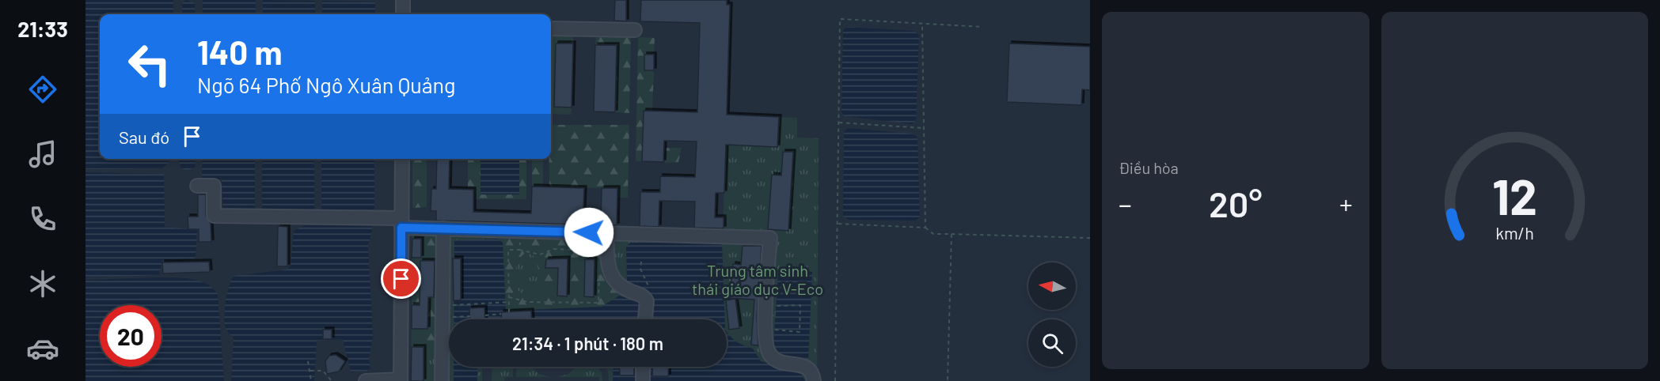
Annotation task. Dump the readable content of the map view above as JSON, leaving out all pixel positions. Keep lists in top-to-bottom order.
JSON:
{
  "parks": ["Trung tâm sinh thái giáo dục V-Eco"],
  "north": "left",
  "page": {
    "tabs": "21:33",
    "tile": "Điều hòa",
    "turn": ["140 m", "Ngõ 64 Phố Ngô Xuân Quảng"],
    "then": "Sau đó",
    "heat": ["−", "20°", "+"],
    "limit": "20",
    "trip": "21:34 · 1 phút · 180 m",
    "gauge": ["12", "km/h"]
  }
}
